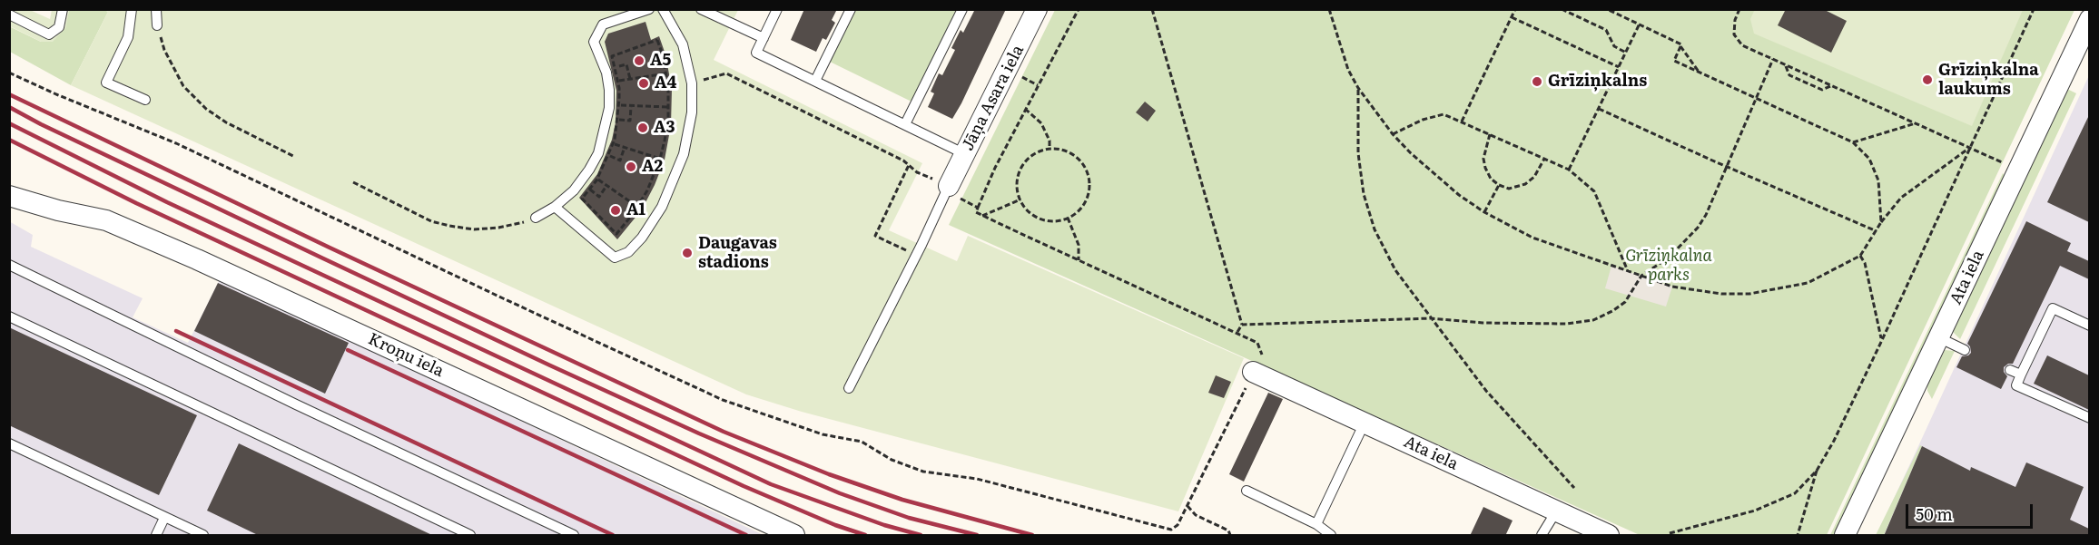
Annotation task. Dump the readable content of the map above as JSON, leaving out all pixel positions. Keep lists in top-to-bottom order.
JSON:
{
  "streets": {
    "street": ["Jāņa Asara iela", "Ata iela", "Kroņu iela"]
  },
  "parks": ["Grīziņkalna parks"],
  "places": [
    "A5",
    "Grīziņkalna laukums",
    "Grīziņkalns",
    "A4",
    "A3",
    "A2",
    "A1",
    "Daugavas stadions"
  ],
  "scale_bar": "50 m"
}
